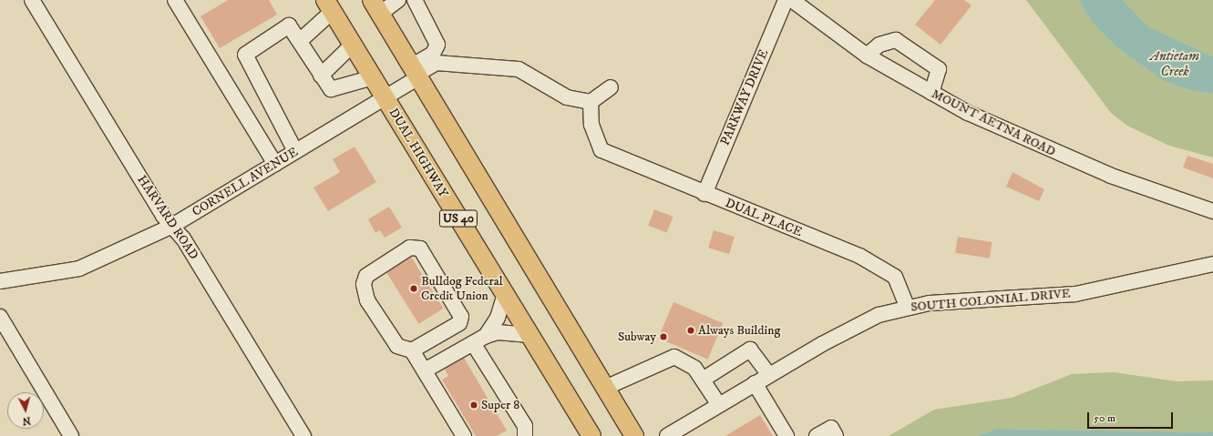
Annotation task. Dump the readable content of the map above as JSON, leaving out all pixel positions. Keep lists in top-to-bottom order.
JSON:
{
  "streets": {
    "main road": ["DUAL HIGHWAY", "US 40"],
    "street": [
      "PARKWAY DRIVE",
      "MOUNT AETNA ROAD",
      "CORNELL AVENUE",
      "HARVARD ROAD",
      "DUAL PLACE",
      "SOUTH COLONIAL DRIVE"
    ]
  },
  "crossings": [
    ["PARKWAY DRIVE", "DUAL PLACE"],
    ["DUAL HIGHWAY", "CORNELL AVENUE"],
    ["CORNELL AVENUE", "HARVARD ROAD"],
    ["CORNELL AVENUE", "US 40"],
    ["DUAL PLACE", "SOUTH COLONIAL DRIVE"]
  ],
  "water": ["Antietam Creek"],
  "places": [
    "Bulldog Federal Credit Union",
    "Always Building",
    "Subway",
    "Super 8"
  ],
  "scale_bar": "50 m",
  "north": "bottom"
}
